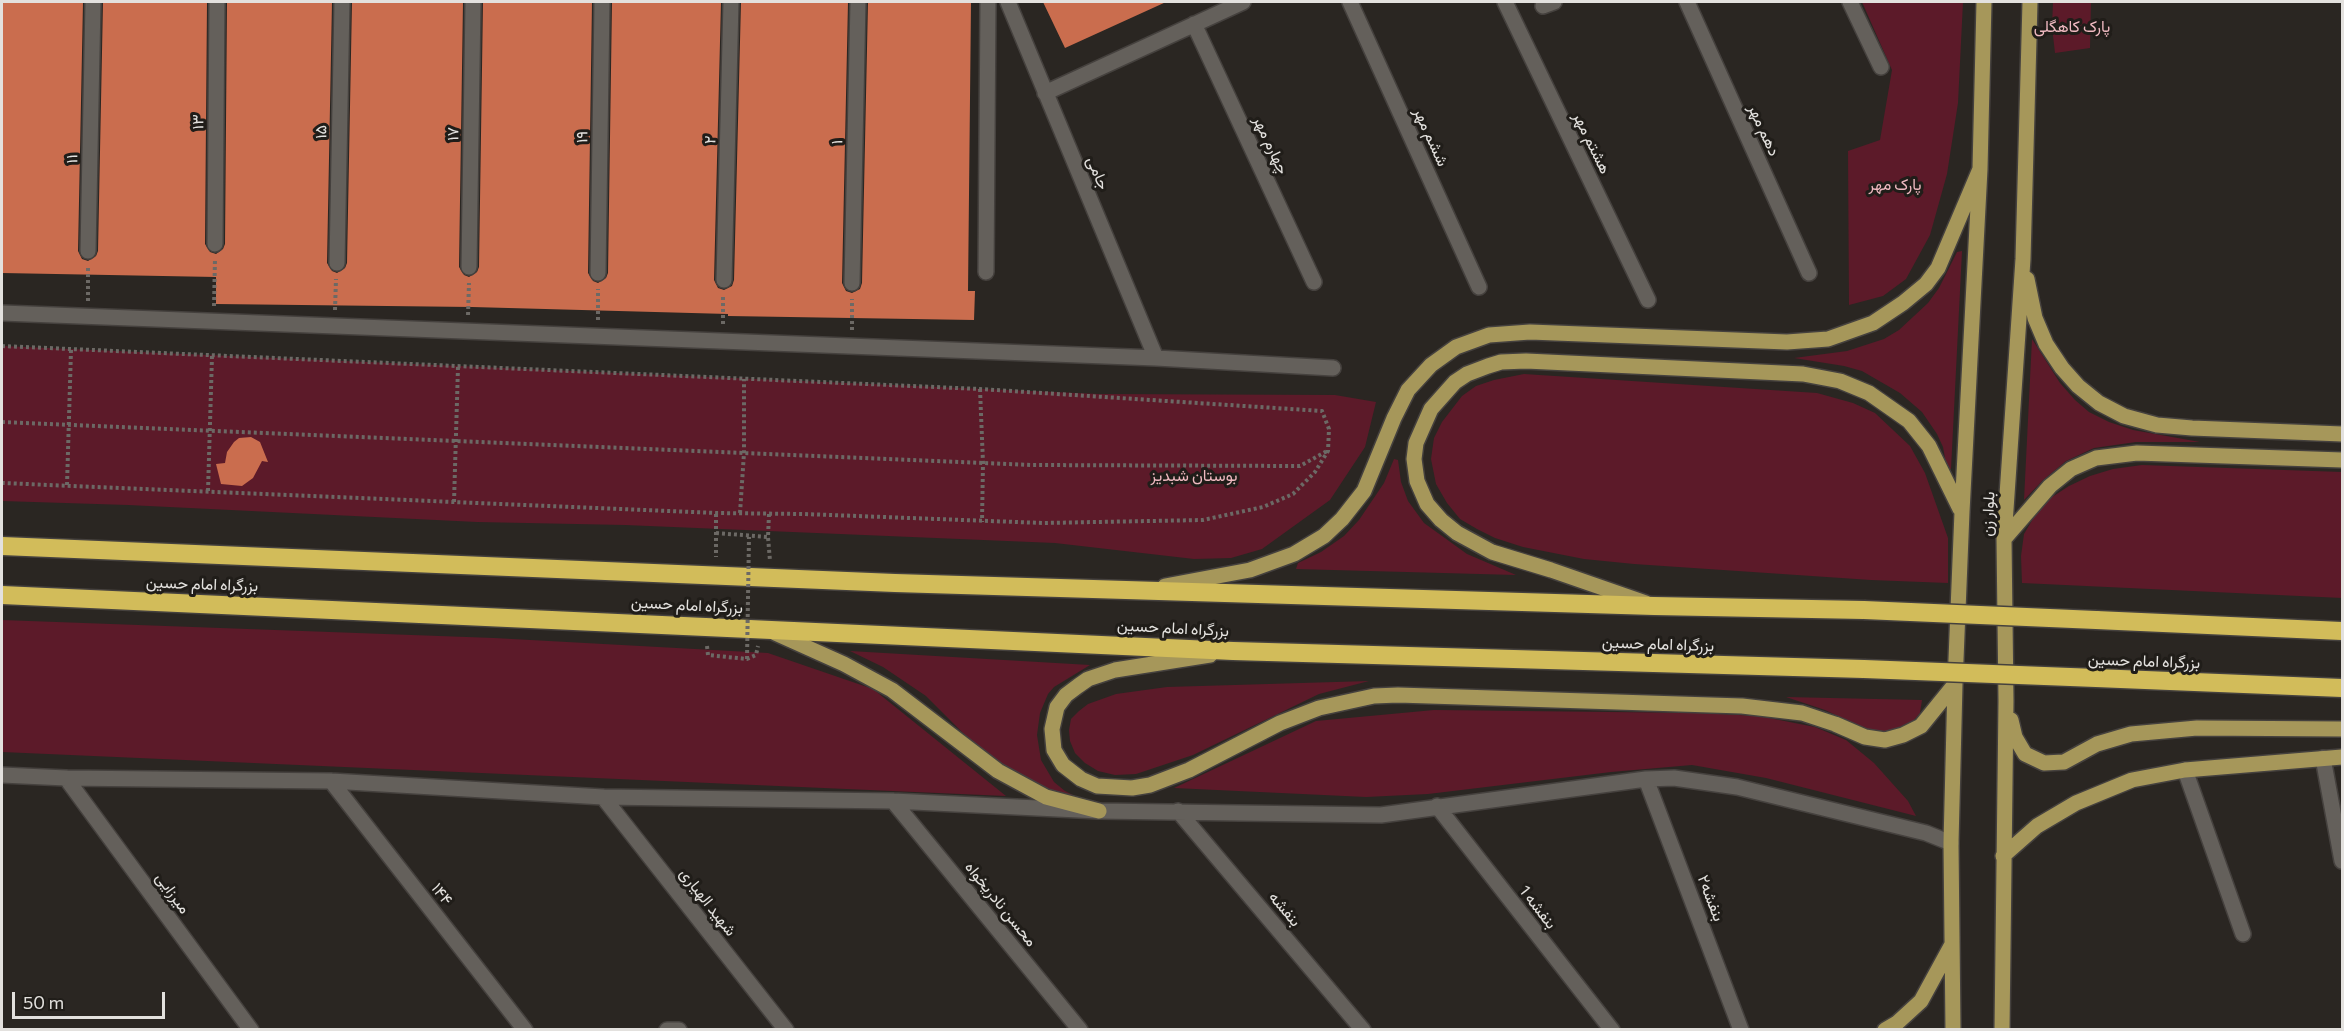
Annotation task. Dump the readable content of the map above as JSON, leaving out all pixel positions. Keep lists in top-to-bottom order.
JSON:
{
  "streets": {
    "highway": ["بزرگراه امام حسین"],
    "main road": ["بلوار زن"],
    "street": [
      "۱۳",
      "دهم مهر",
      "۱۵",
      "۱۷",
      "۱۹",
      "ششم مهر",
      "۲",
      "۱",
      "هشتم مهر",
      "چهارم مهر",
      "۱۱",
      "جامی",
      "میرزایی",
      "۱۴۴",
      "بنفشه۲",
      "شهید الهیاری",
      "محسن نادریخواه",
      "بنفشه 1",
      "بنفشه"
    ]
  },
  "parks": ["پارک کاهگلی", "پارک مهر", "بوستان شبدیز"],
  "scale_bar": "50 m"
}
